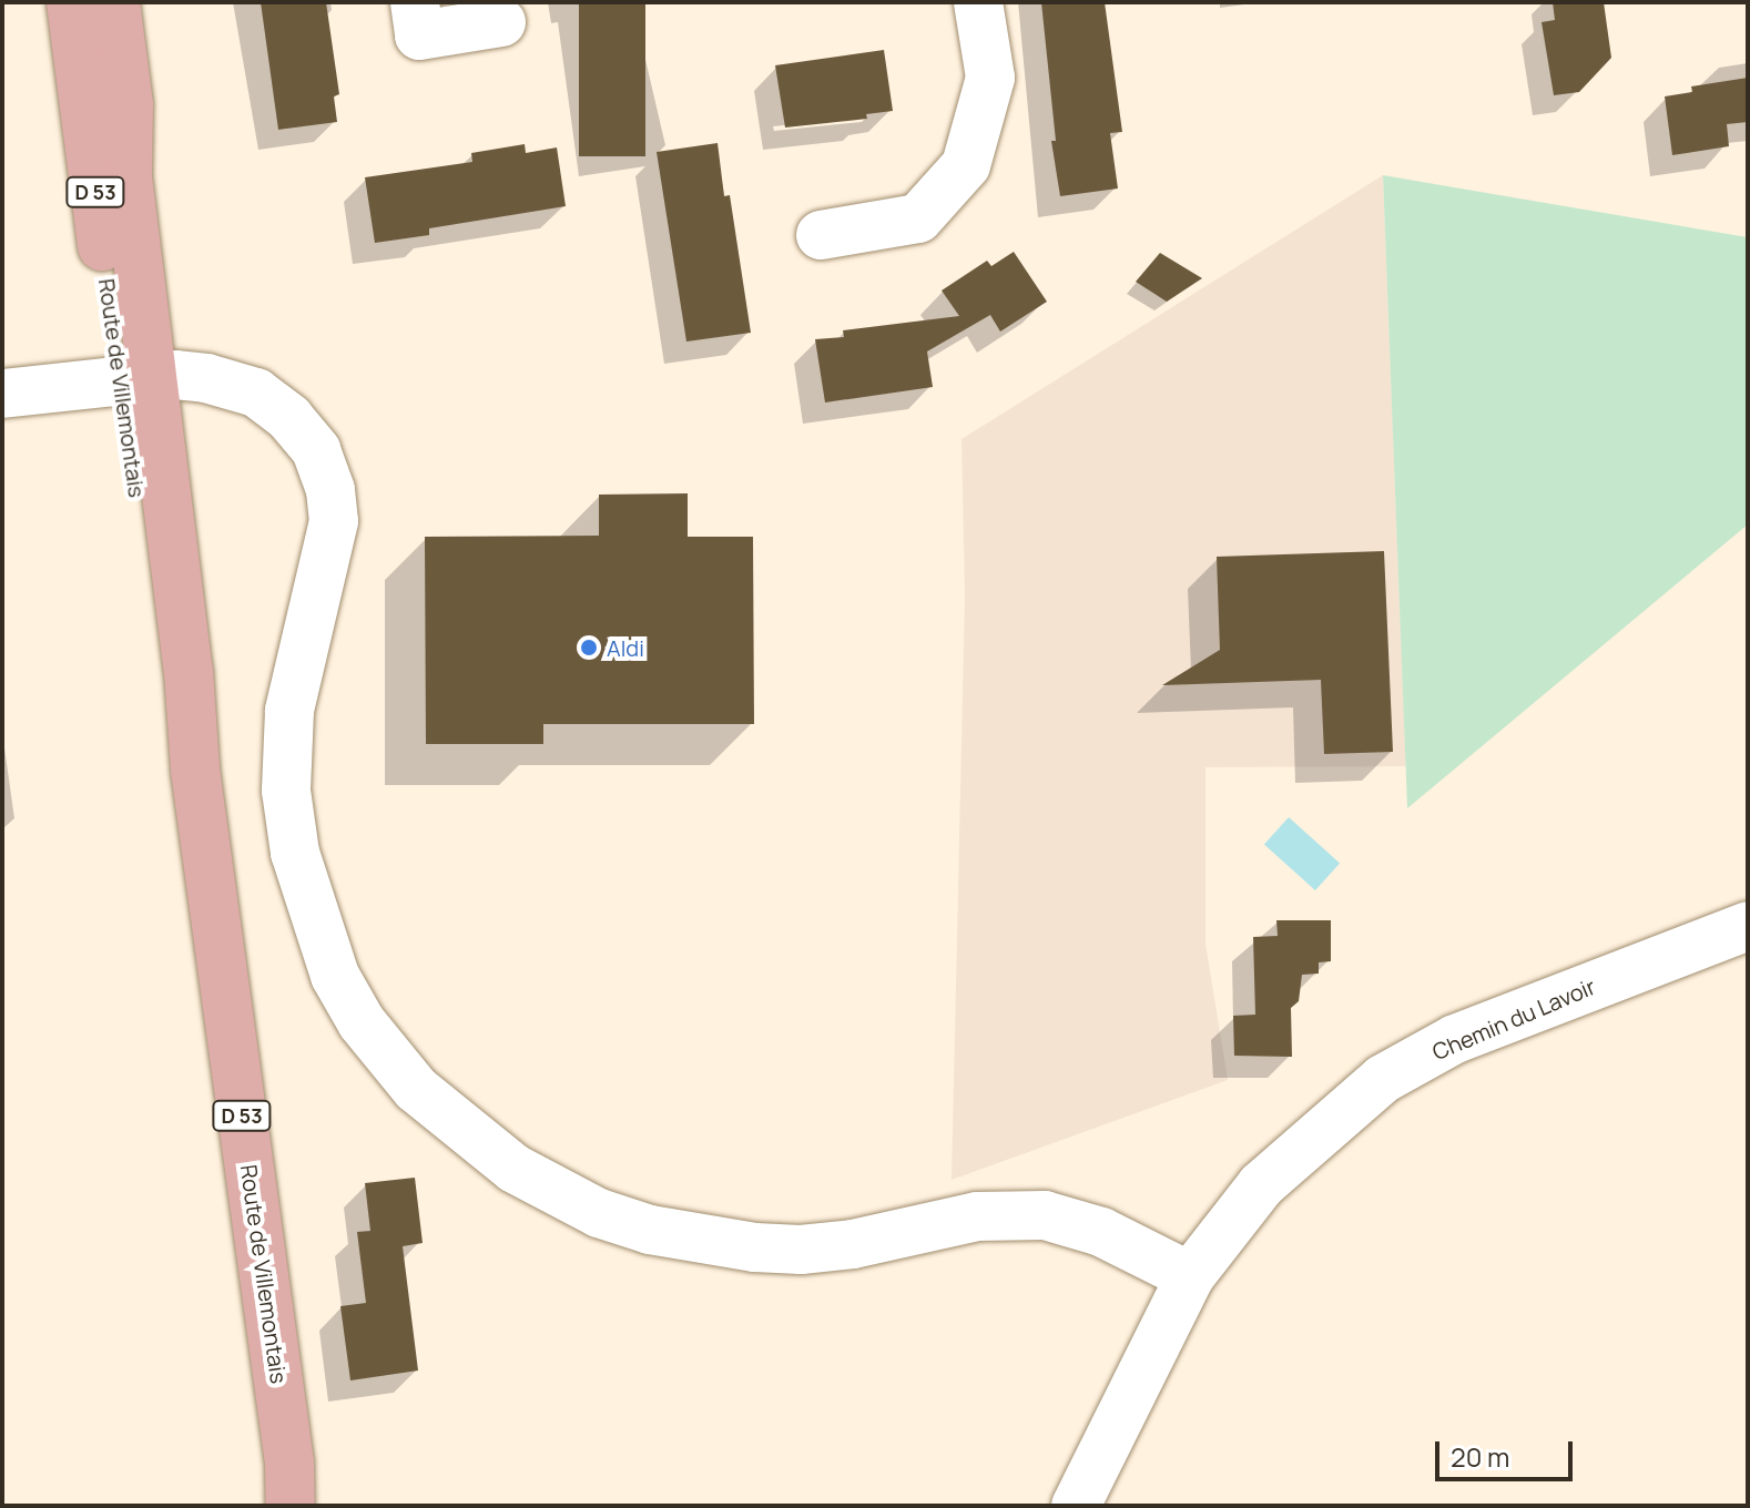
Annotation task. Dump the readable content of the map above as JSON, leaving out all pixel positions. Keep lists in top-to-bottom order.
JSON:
{
  "streets": {
    "main road": ["D 53", "Route de Villemontais"],
    "street": ["Chemin du Lavoir"]
  },
  "crossings": [
    ["D 53", "Route de Villemontais"]
  ],
  "places": ["Aldi"],
  "scale_bar": "20 m"
}
